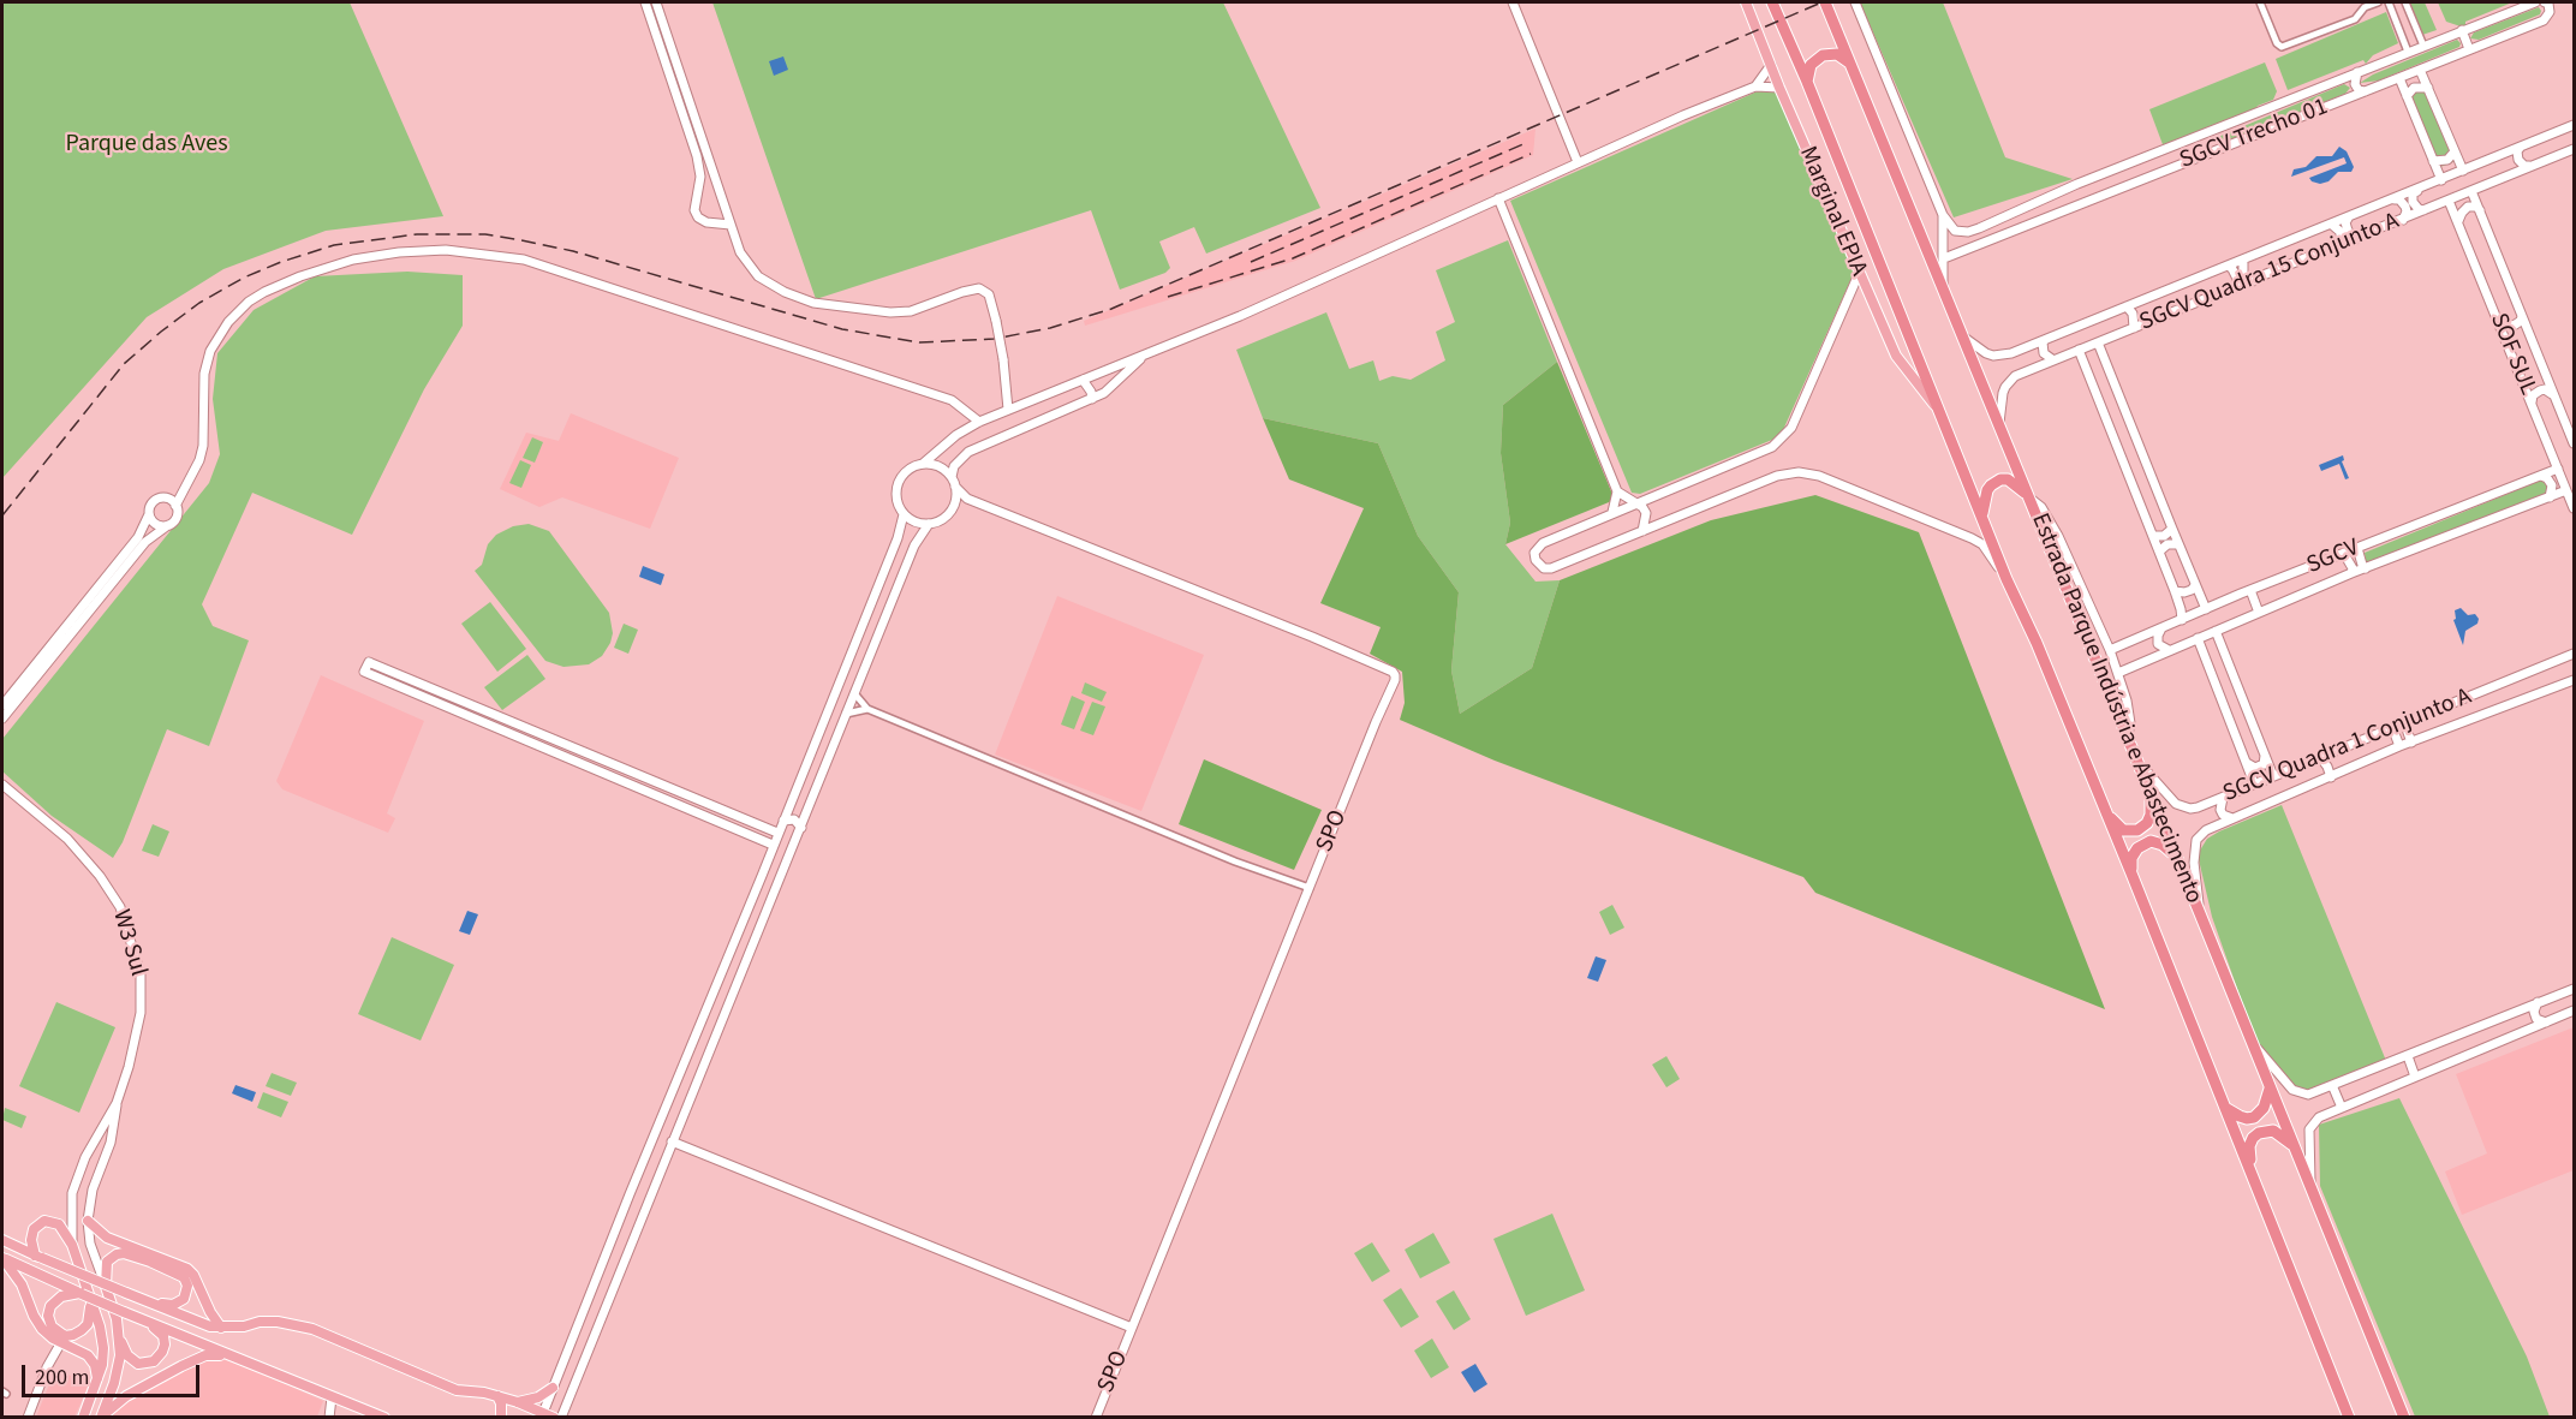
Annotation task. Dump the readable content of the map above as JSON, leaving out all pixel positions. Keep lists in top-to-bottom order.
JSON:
{
  "streets": {
    "highway": ["Estrada Parque Indústria e Abastecimento"],
    "main road": ["Marginal EPIA", "W3 Sul"],
    "street": [
      "SGCV Trecho 01",
      "SGCV Quadra 15 Conjunto A",
      "SOF SUL",
      "SGCV",
      "SGCV Quadra 1 Conjunto A",
      "SPO"
    ]
  },
  "crossings": [
    ["Marginal EPIA", "Estrada Parque Indústria e Abastecimento"],
    ["SGCV Quadra 15 Conjunto A", "SOF SUL"],
    ["SGCV Quadra 15 Conjunto A", "Estrada Parque Indústria e Abastecimento"],
    ["SOF SUL", "SGCV"],
    ["Estrada Parque Indústria e Abastecimento", "SGCV Quadra 1 Conjunto A"]
  ],
  "parks": ["Parque das Aves"],
  "scale_bar": "200 m"
}
